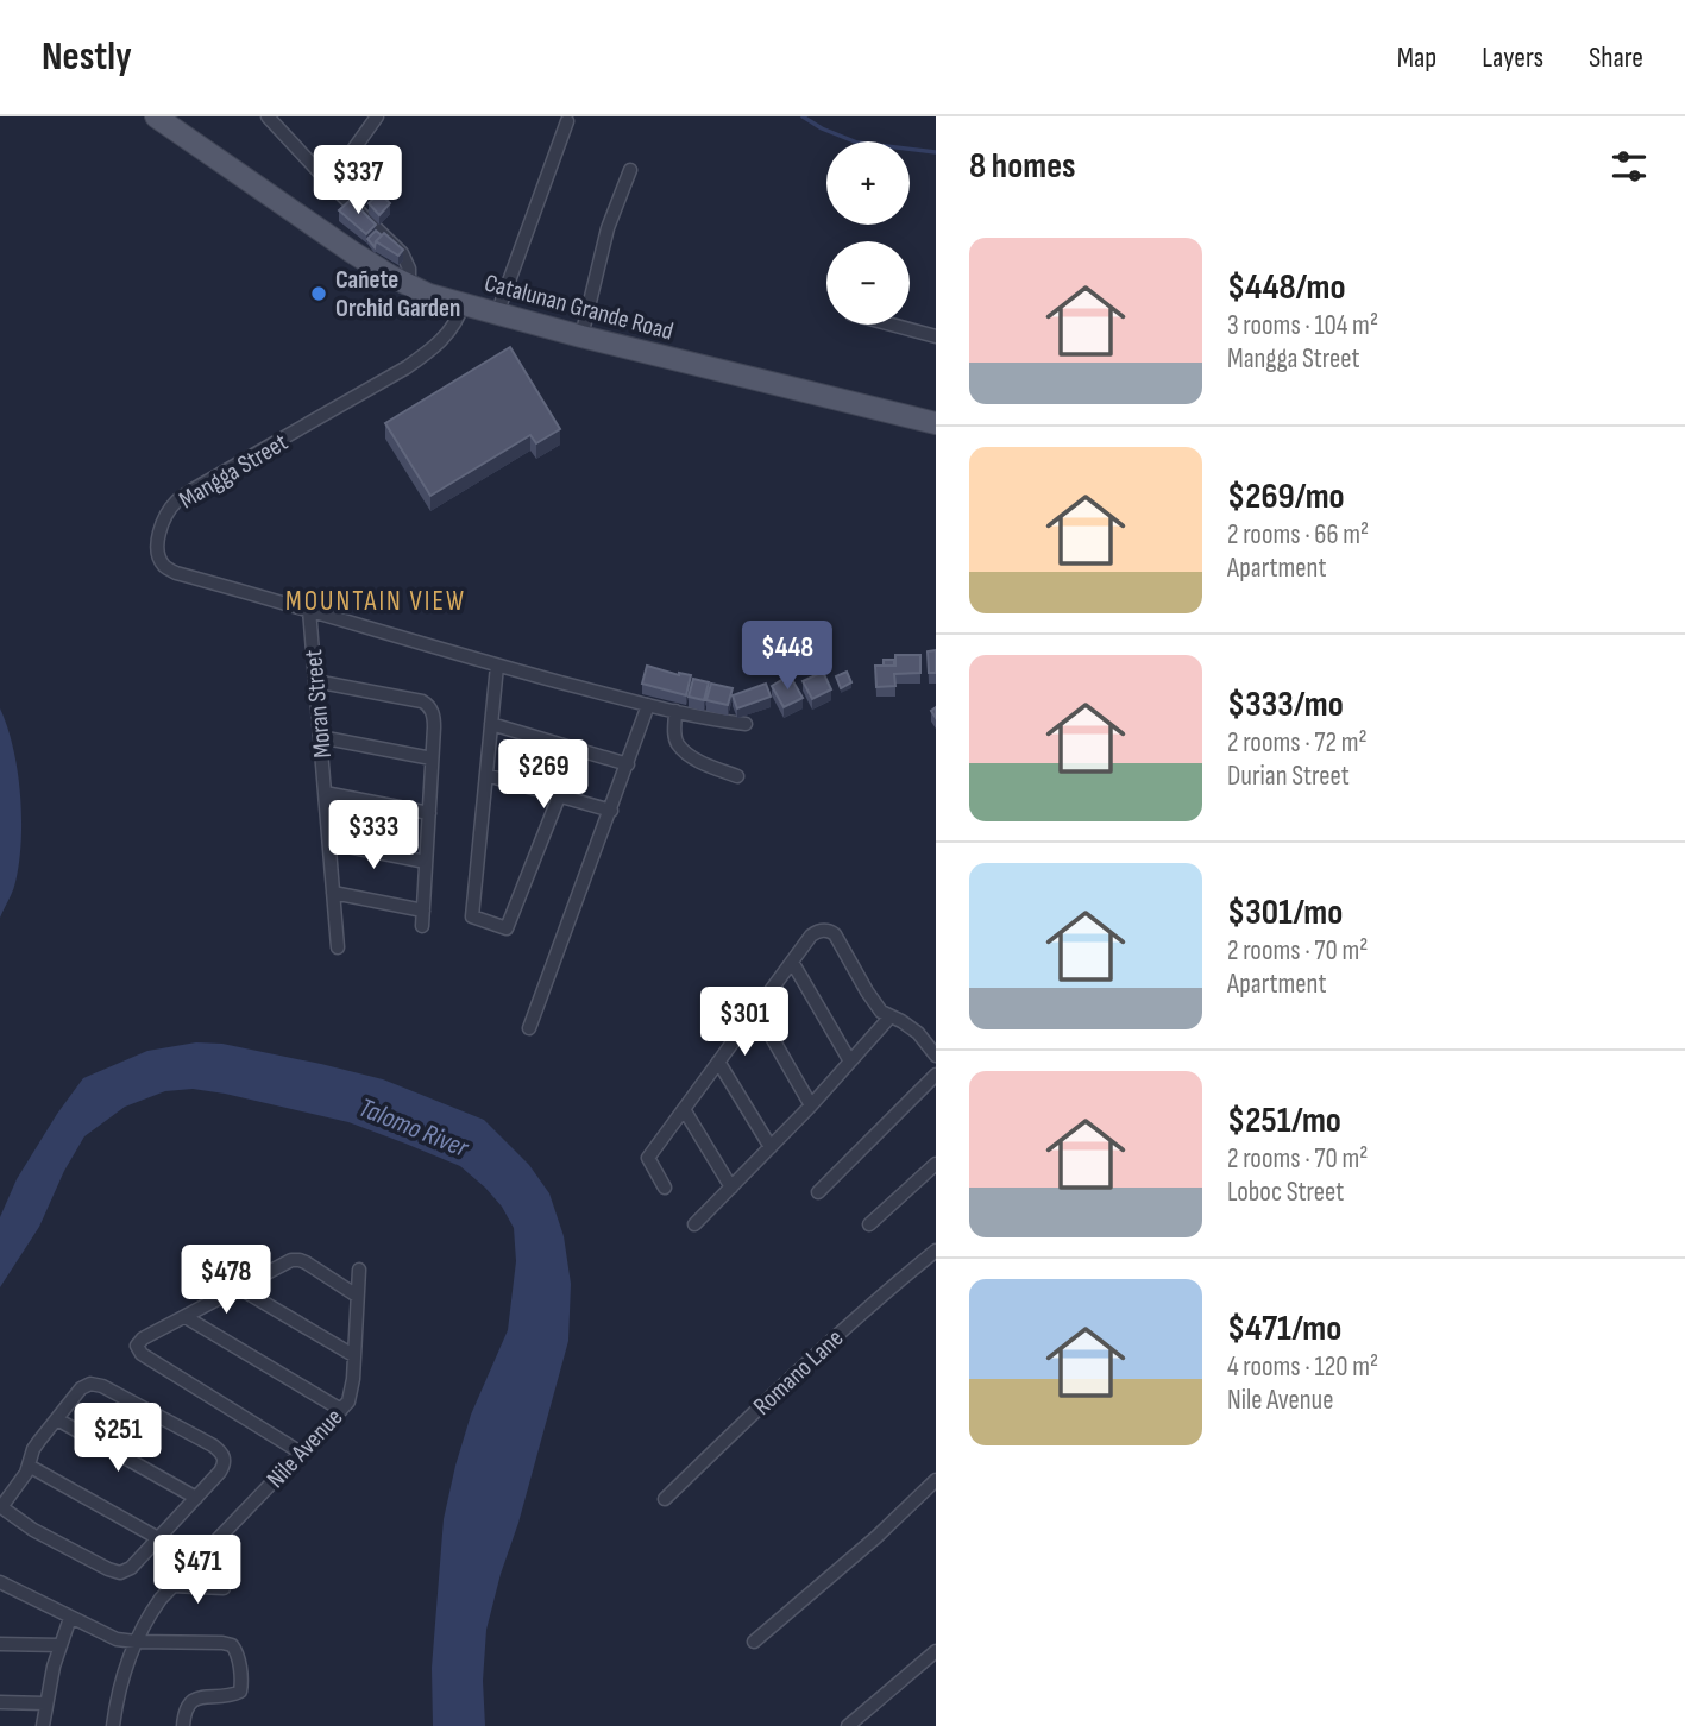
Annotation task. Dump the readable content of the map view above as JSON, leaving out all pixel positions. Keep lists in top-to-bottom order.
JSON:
{
  "streets": {
    "main road": ["Catalunan Grande Road"],
    "street": [
      "Mangga Street",
      "Moran Street",
      "Romano Lane",
      "Nile Avenue"
    ]
  },
  "crossings": [
    ["Catalunan Grande Road", "Mangga Street"],
    ["Mangga Street", "Moran Street"]
  ],
  "districts": ["MOUNTAIN VIEW"],
  "water": ["Talomo River"],
  "places": ["Cañete Orchid Garden"],
  "page": {
    "header": "Nestly",
    "nav": ["Map", "Layers", "Share"],
    "heading": "8 homes",
    "map_buttons": ["+", "−"],
    "price": [
      "$337",
      "$448",
      "$269",
      "$333",
      "$301",
      "$478",
      "$251",
      "$471"
    ],
    "list": [
      {
        "name": "$448/mo",
        "note": "3 rooms · 104 m² · Mangga Street"
      },
      {
        "name": "$269/mo",
        "note": "2 rooms · 66 m² · Apartment"
      },
      {
        "name": "$333/mo",
        "note": "2 rooms · 72 m² · Durian Street"
      },
      {
        "name": "$301/mo",
        "note": "2 rooms · 70 m² · Apartment"
      },
      {
        "name": "$251/mo",
        "note": "2 rooms · 70 m² · Loboc Street"
      },
      {
        "name": "$471/mo",
        "note": "4 rooms · 120 m² · Nile Avenue"
      }
    ]
  }
}
